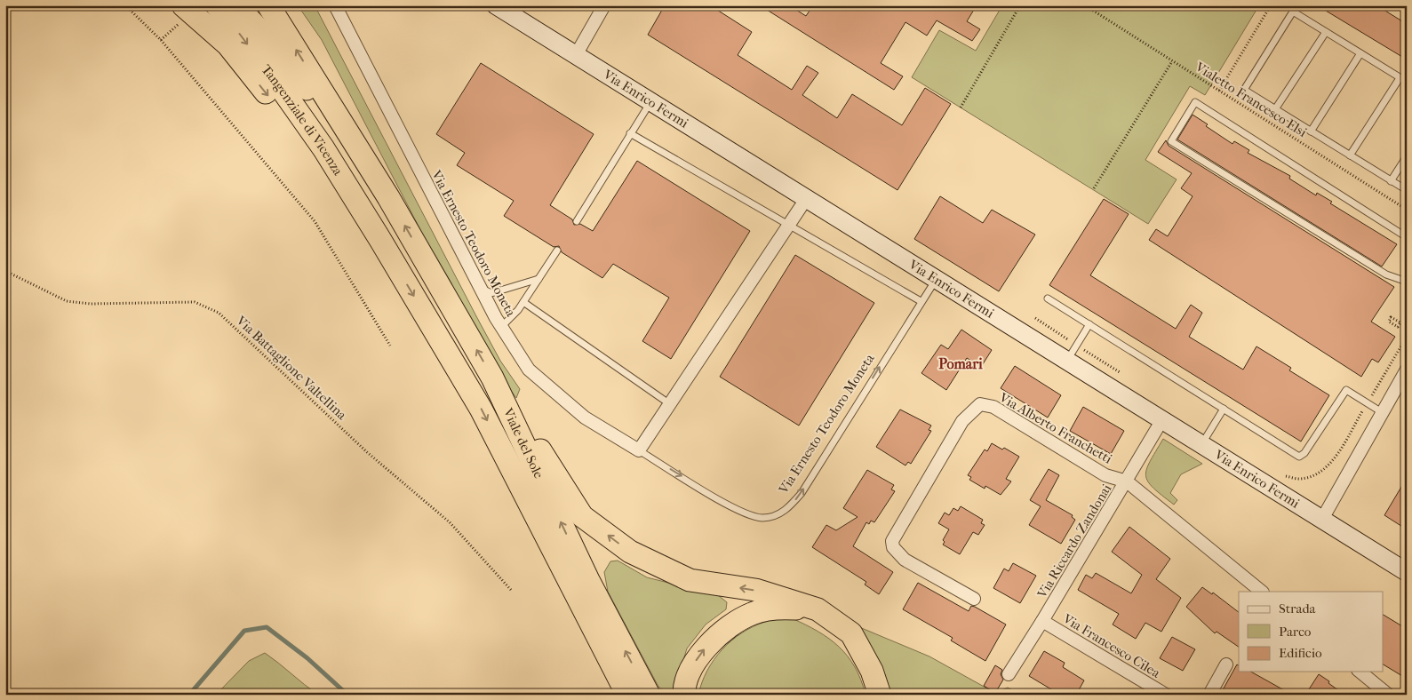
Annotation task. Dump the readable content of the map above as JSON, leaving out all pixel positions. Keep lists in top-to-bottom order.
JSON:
{
  "streets": {
    "highway": ["Tangenziale di Vicenza", "Viale del Sole"],
    "street": [
      "Via Enrico Fermi",
      "Via Ernesto Teodoro Moneta",
      "Via Alberto Franchetti",
      "Via Riccardo Zandonai",
      "Via Francesco Cilea"
    ],
    "path": ["Vialetto Francesco Elsi", "Via Battaglione Valtellina"]
  },
  "crossings": [
    ["Via Enrico Fermi", "Via Ernesto Teodoro Moneta"],
    ["Via Enrico Fermi", "Via Riccardo Zandonai"],
    ["Tangenziale di Vicenza", "Viale del Sole"],
    ["Via Alberto Franchetti", "Via Riccardo Zandonai"],
    ["Via Riccardo Zandonai", "Via Francesco Cilea"]
  ],
  "districts": ["Pomari"],
  "legend": ["Strada", "Parco", "Edificio"]
}
